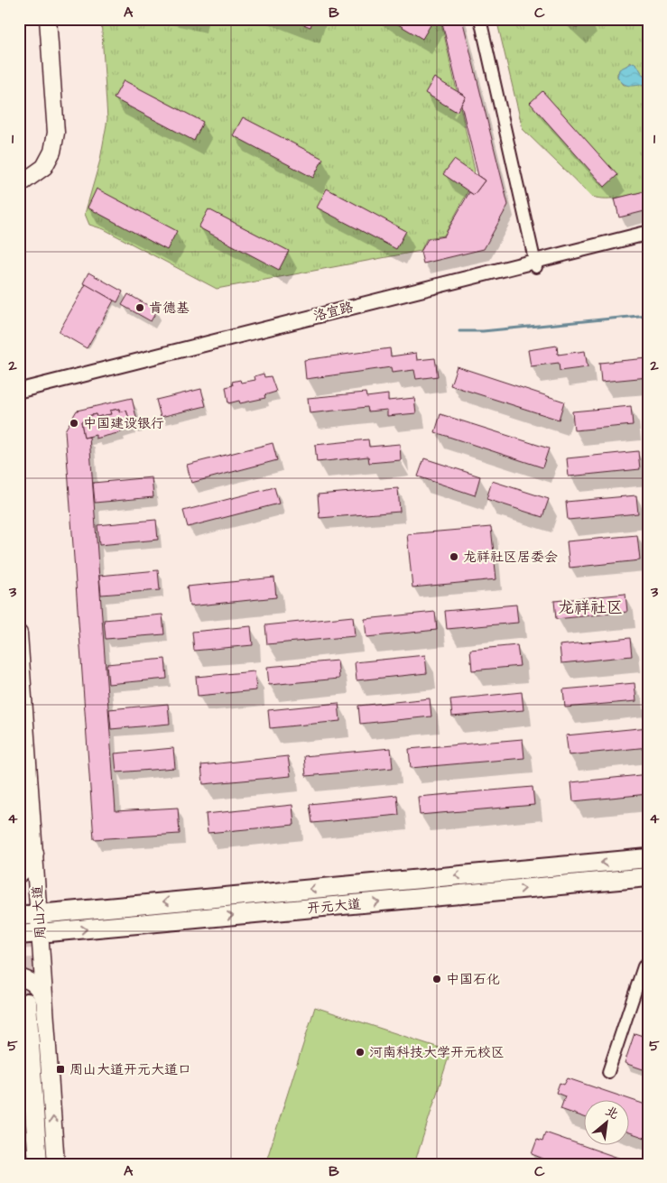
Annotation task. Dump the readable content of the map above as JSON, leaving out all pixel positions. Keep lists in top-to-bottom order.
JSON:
{
  "streets": {
    "main road": ["开元大道", "周山大道"],
    "street": ["洛宜路"]
  },
  "crossings": [
    ["开元大道", "周山大道"]
  ],
  "districts": ["龙祥社区"],
  "places": {
    "other": [
      "肯德基",
      "中国建设银行",
      "龙祥社区居委会",
      "中国石化",
      "河南科技大学开元校区"
    ],
    "transit": ["周山大道开元大道口"]
  },
  "north": "top right",
  "grid": {
    "columns": ["A", "B", "C"],
    "rows": [
      "1",
      "2",
      "3",
      "4",
      "5"
    ]
  }
}
